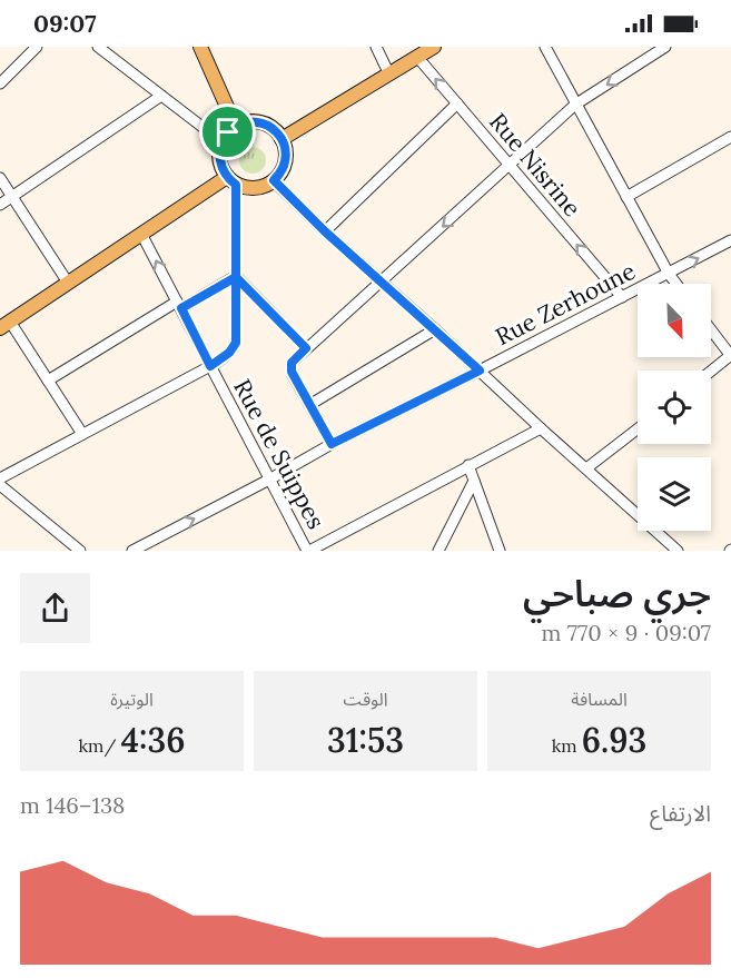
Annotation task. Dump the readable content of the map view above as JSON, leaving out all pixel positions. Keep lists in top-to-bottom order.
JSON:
{
  "streets": {
    "street": ["Rue Nisrine", "Rue Zerhoune", "Rue de Suippes"]
  },
  "crossings": [
    ["Rue Nisrine", "Rue Zerhoune"],
    ["Rue Zerhoune", "Rue de Suippes"]
  ],
  "north": "bottom right",
  "page": {
    "status": "09:07",
    "heading": ["جري صباحي", "09:07 · 9 × 770 m"],
    "stats": [
      ["المسافة", "6.93 km"],
      ["الوقت", "31:53"],
      ["الوتيرة", "4:36 /km"]
    ],
    "chart": ["الارتفاع", "138–146 m"]
  }
}
